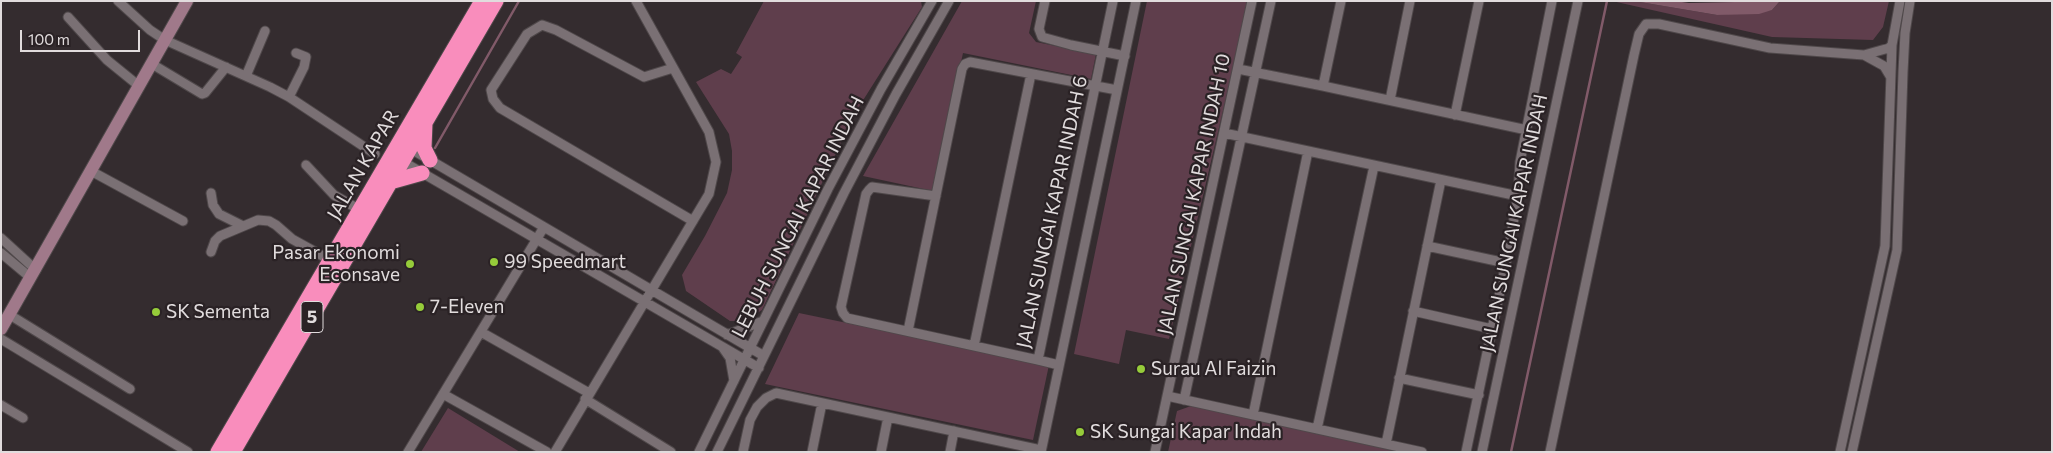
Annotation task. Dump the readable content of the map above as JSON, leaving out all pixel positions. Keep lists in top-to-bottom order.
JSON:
{
  "streets": {
    "highway": ["JALAN KAPAR", "5"],
    "street": [
      "JALAN SUNGAI KAPAR INDAH 10",
      "JALAN SUNGAI KAPAR INDAH 6",
      "LEBUH SUNGAI KAPAR INDAH",
      "JALAN SUNGAI KAPAR INDAH"
    ]
  },
  "places": [
    "99 Speedmart",
    "Pasar Ekonomi Econsave",
    "7-Eleven",
    "SK Sementa",
    "Surau Al Faizin",
    "SK Sungai Kapar Indah"
  ],
  "scale_bar": "100 m"
}
